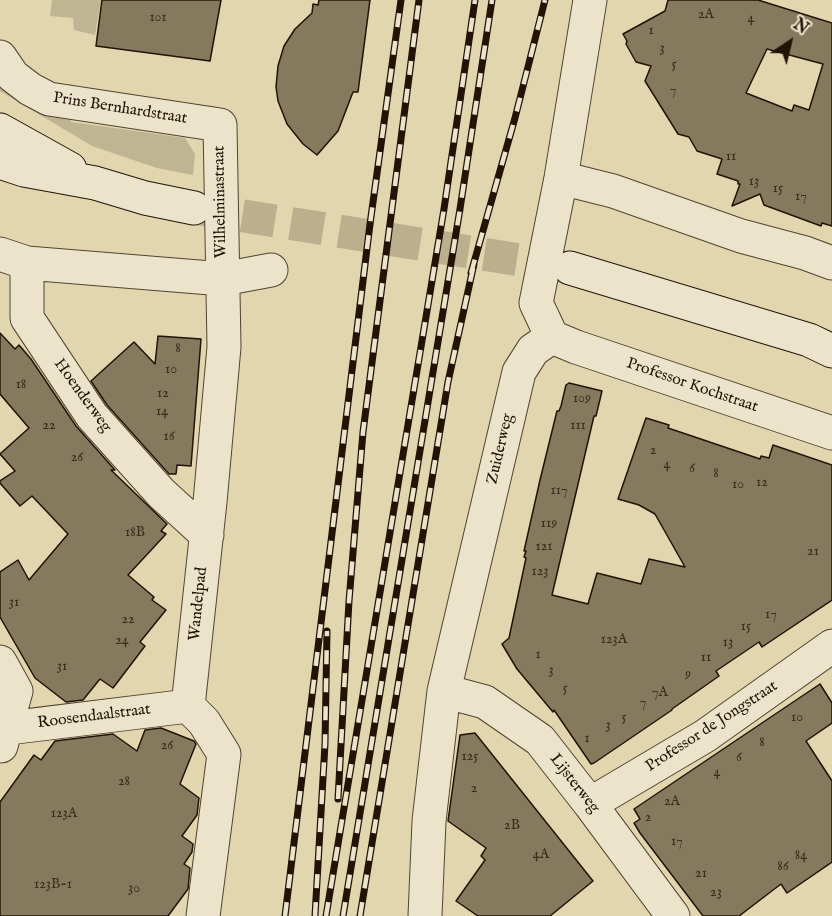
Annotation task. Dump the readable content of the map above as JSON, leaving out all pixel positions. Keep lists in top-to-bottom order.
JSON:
{
  "streets": {
    "street": [
      "Prins Bernhardstraat",
      "Wilhelminastraat",
      "Professor Kochstraat",
      "Hoenderweg",
      "Zuiderweg",
      "Wandelpad",
      "Roosendaalstraat",
      "Professor de Jongstraat",
      "Lijsterweg"
    ]
  },
  "crossings": [
    ["Prins Bernhardstraat", "Wilhelminastraat"],
    ["Wilhelminastraat", "Hoenderweg"],
    ["Wilhelminastraat", "Wandelpad"],
    ["Professor Kochstraat", "Zuiderweg"],
    ["Hoenderweg", "Wandelpad"],
    ["Zuiderweg", "Lijsterweg"],
    ["Wandelpad", "Roosendaalstraat"],
    ["Professor de Jongstraat", "Lijsterweg"]
  ],
  "house_numbers": [
    "2A",
    "101",
    "4",
    "1",
    "3",
    "5",
    "7",
    "11",
    "13",
    "15",
    "17",
    "8",
    "10",
    "18",
    "12",
    "109",
    "14",
    "22",
    "111",
    "16",
    "2",
    "26",
    "4",
    "6",
    "8",
    "12",
    "10",
    "117",
    "119",
    "18B",
    "121",
    "21",
    "123",
    "31",
    "17",
    "22",
    "15",
    "123A",
    "24",
    "13",
    "1",
    "11",
    "31",
    "3",
    "9",
    "5",
    "7A",
    "7",
    "5",
    "10",
    "3",
    "1",
    "8",
    "26",
    "125",
    "6",
    "4",
    "28",
    "2",
    "2A",
    "123A",
    "2",
    "2B",
    "17",
    "4A",
    "84",
    "86",
    "21",
    "123B-1",
    "30",
    "23"
  ],
  "north": "top right"
}
